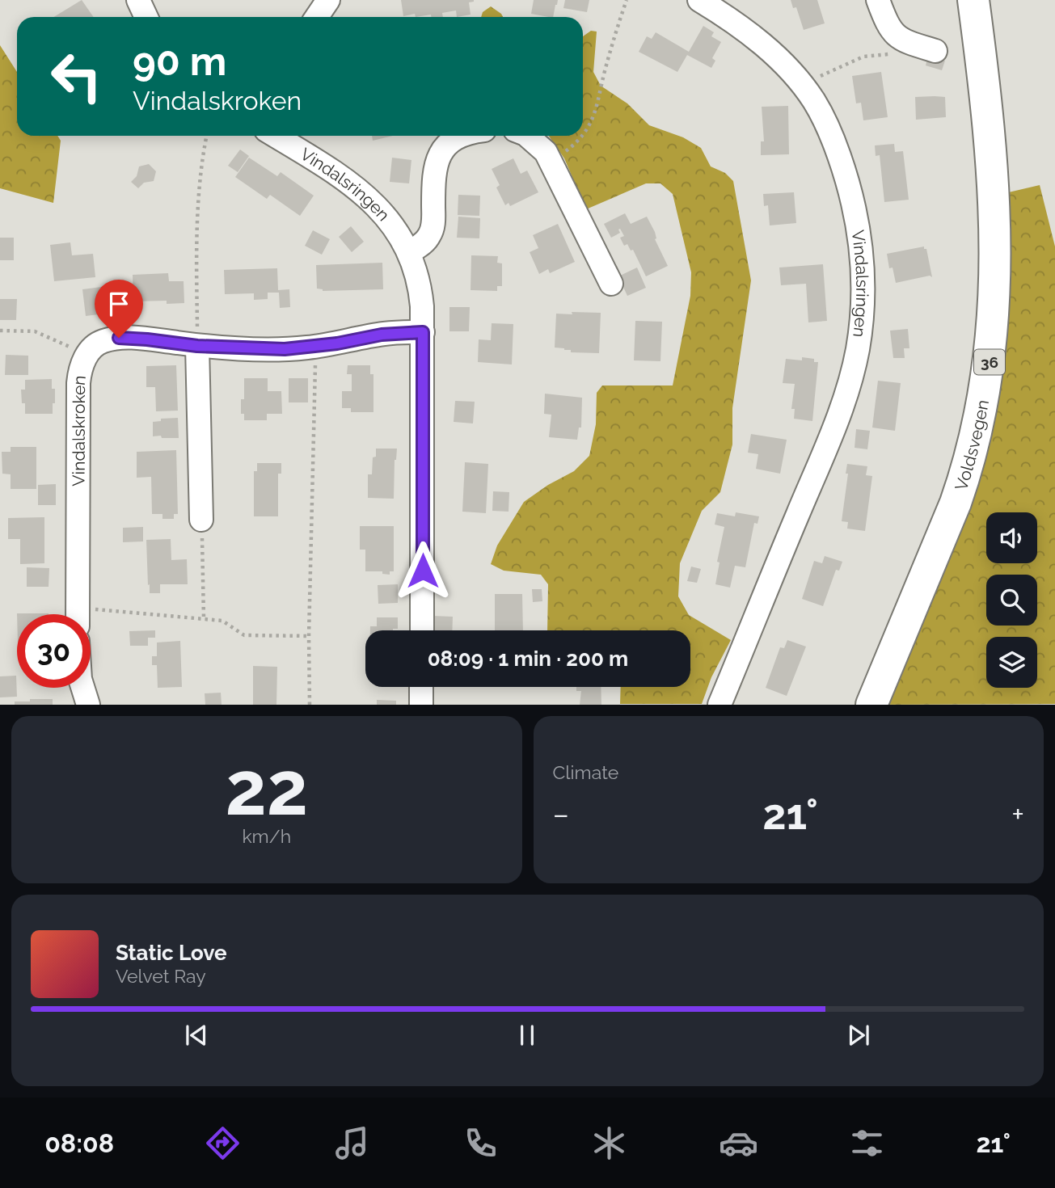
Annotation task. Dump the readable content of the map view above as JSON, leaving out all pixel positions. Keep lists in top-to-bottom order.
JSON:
{
  "streets": {
    "highway": ["36", "Voldsvegen"],
    "street": ["Vindalsringen", "Vindalskroken"]
  },
  "crossings": [
    ["Vindalsringen", "Vindalskroken"]
  ],
  "page": {
    "turn": ["90 m", "Vindalskroken"],
    "limit": "30",
    "trip": "08:09 · 1 min · 200 m",
    "tile": [
      ["22", "km/h"],
      "Climate"
    ],
    "heat": ["−", "21°", "+"],
    "song": ["Static Love", "Velvet Ray"],
    "tabs": ["08:08", "21°"]
  }
}
